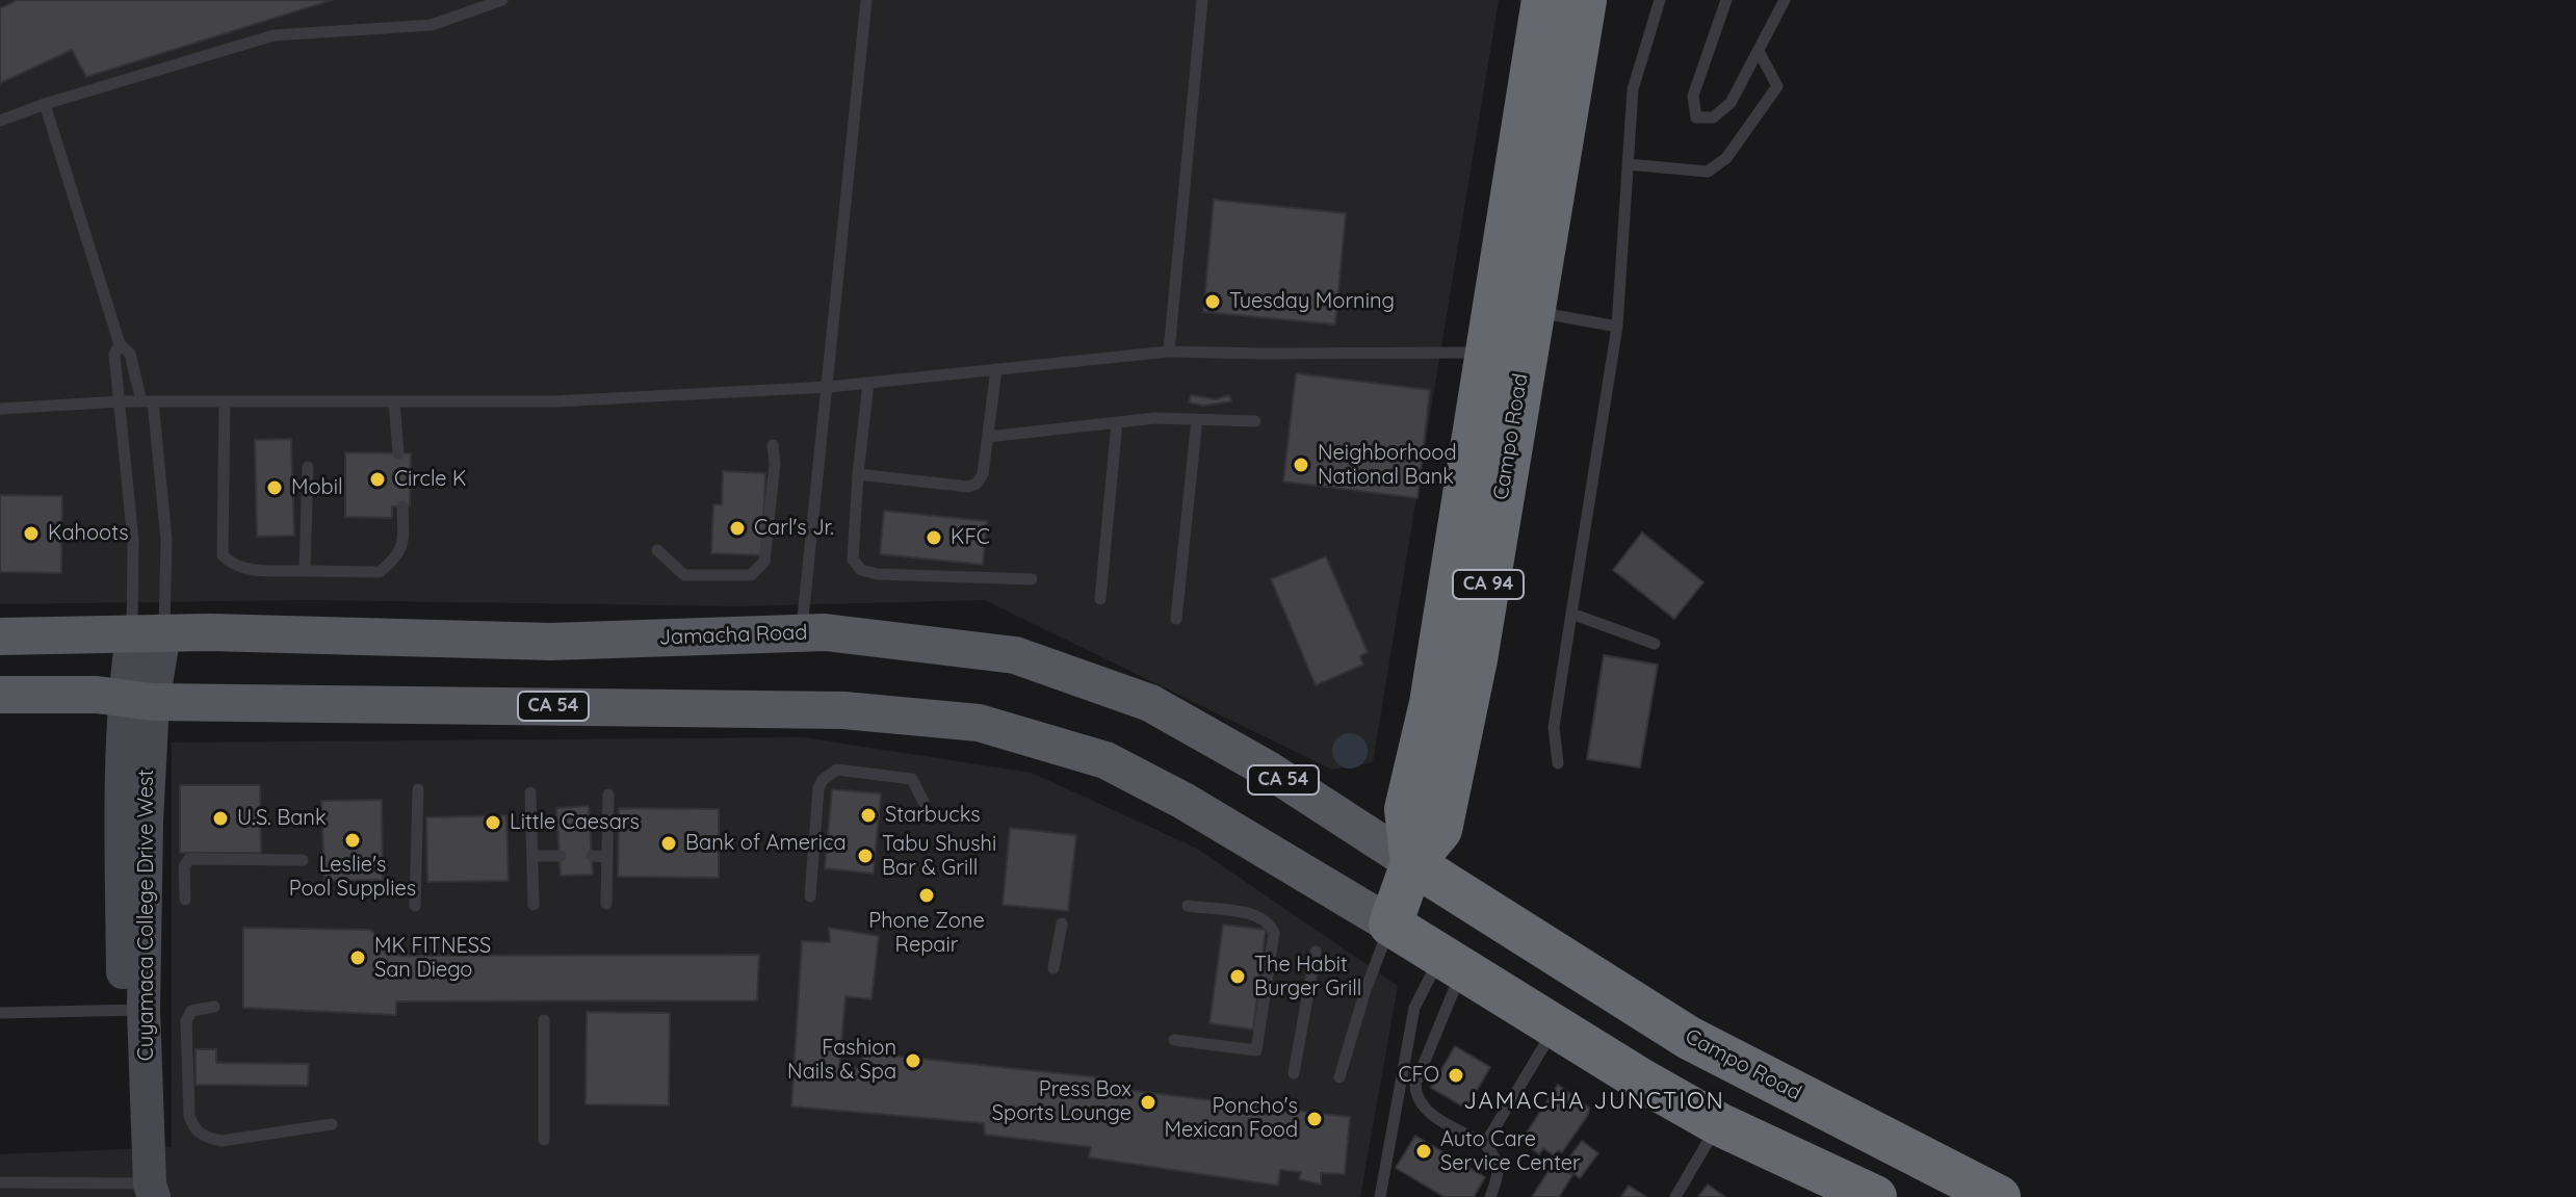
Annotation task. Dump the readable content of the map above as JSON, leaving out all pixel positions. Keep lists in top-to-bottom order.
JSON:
{
  "streets": {
    "highway": ["Campo Road", "CA 94"],
    "main road": ["Jamacha Road", "CA 54"],
    "street": ["Cuyamaca College Drive West"]
  },
  "crossings": [
    ["Campo Road", "Jamacha Road"],
    ["Campo Road", "CA 54"],
    ["Jamacha Road", "Cuyamaca College Drive West"],
    ["CA 54", "Cuyamaca College Drive West"]
  ],
  "districts": ["JAMACHA JUNCTION"],
  "places": [
    "Tuesday Morning",
    "Neighborhood National Bank",
    "Circle K",
    "Mobil",
    "Carl's Jr.",
    "Kahoots",
    "KFC",
    "Starbucks",
    "U.S. Bank",
    "Little Caesars",
    "Leslie's Pool Supplies",
    "Bank of America",
    "Tabu Shushi Bar & Grill",
    "Phone Zone Repair",
    "MK FITNESS San Diego",
    "The Habit Burger Grill",
    "Fashion Nails & Spa",
    "CFO",
    "Press Box Sports Lounge",
    "Poncho's Mexican Food",
    "Auto Care Service Center"
  ]
}
